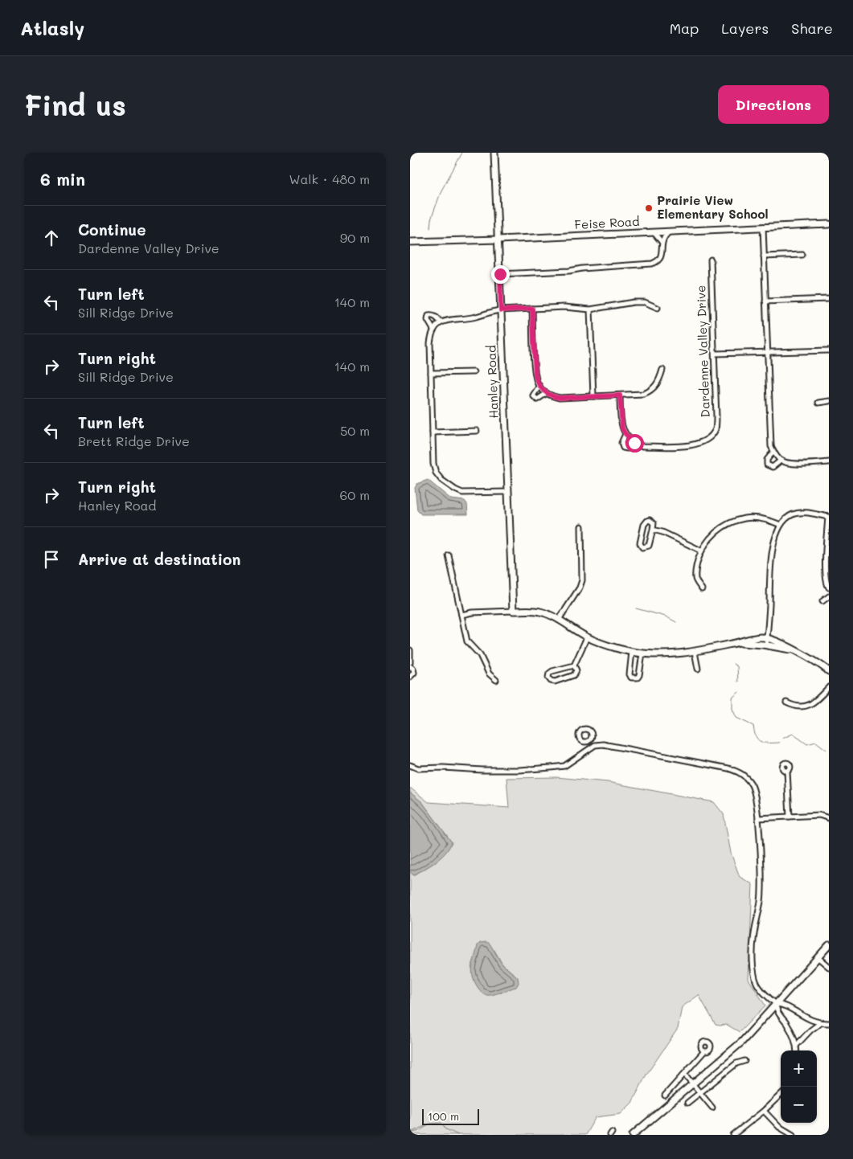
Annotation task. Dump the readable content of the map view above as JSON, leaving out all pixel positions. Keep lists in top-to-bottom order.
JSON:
{
  "streets": {
    "street": ["Feise Road", "Dardenne Valley Drive", "Hanley Road"]
  },
  "crossings": [
    ["Feise Road", "Hanley Road"]
  ],
  "places": ["Prairie View Elementary School"],
  "scale_bar": "100 m",
  "page": {
    "header": "Atlasly",
    "nav": ["Map", "Layers", "Share"],
    "buttons": "Directions",
    "title": "Find us",
    "heading": ["6 min", "Walk · 480 m"],
    "list": [
      ["Continue", "Dardenne Valley Drive", "90 m"],
      ["Turn left", "Sill Ridge Drive", "140 m"],
      ["Turn right", "Sill Ridge Drive", "140 m"],
      ["Turn left", "Brett Ridge Drive", "50 m"],
      ["Turn right", "Hanley Road", "60 m"],
      "Arrive at destination"
    ],
    "map_buttons": ["+", "−"],
    "scale": "100 m"
  }
}
